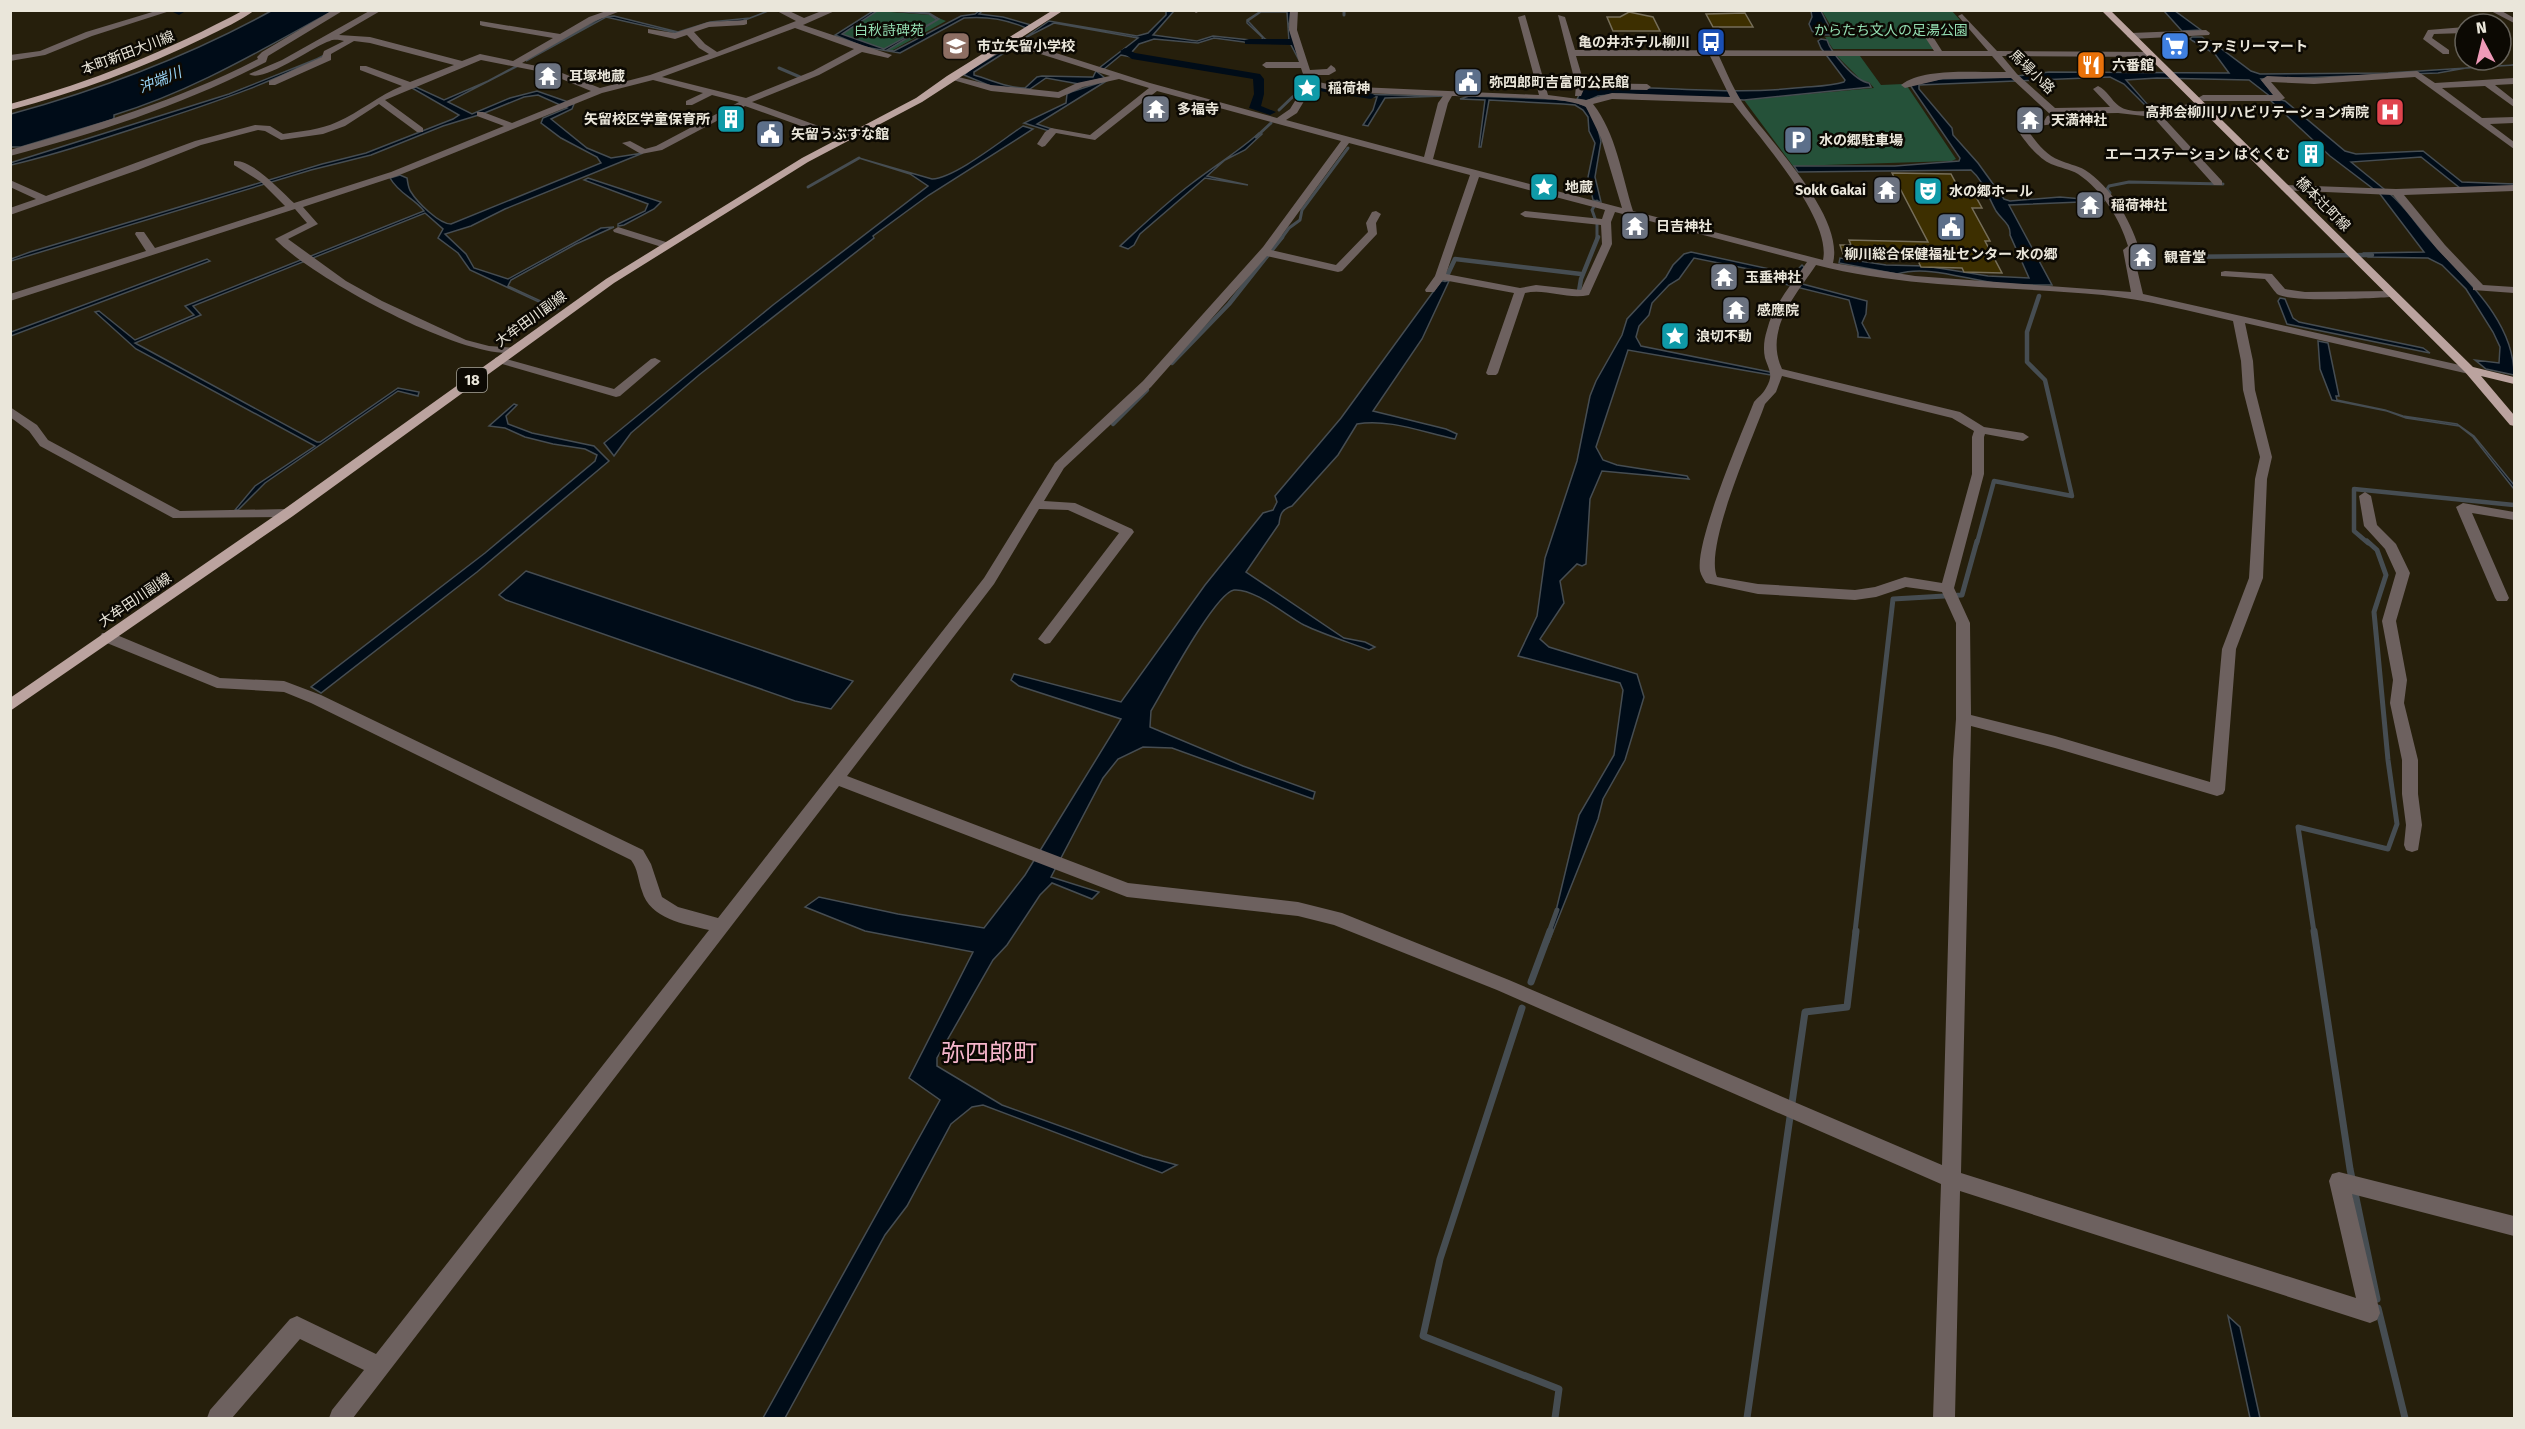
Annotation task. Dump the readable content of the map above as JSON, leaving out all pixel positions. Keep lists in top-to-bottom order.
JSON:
{
  "streets": {
    "main road": [
      "本町新田大川線",
      "橋本辻町線",
      "大牟田川副線",
      "18"
    ],
    "street": ["馬場小路"]
  },
  "districts": ["弥四郎町"],
  "water": ["沖端川"],
  "parks": ["白秋詩碑苑", "からたち文人の足湯公園"],
  "places": {
    "bus stop": ["亀の井ホテル柳川"],
    "school or university": ["市立矢留小学校"],
    "supermarket": ["ファミリーマート"],
    "restaurant": ["六番館"],
    "temple": [
      "耳塚地蔵",
      "多福寺",
      "天満神社",
      "Sokk Gakai",
      "稲荷神社",
      "日吉神社",
      "観音堂",
      "玉垂神社",
      "感應院"
    ],
    "public building": ["弥四郎町吉富町公民館", "矢留うぶすな館", "柳川総合保健福祉センター 水の郷"],
    "place": ["稲荷神", "地蔵", "浪切不動"],
    "hospital": ["高邦会柳川リハビリテーション病院"],
    "building": ["矢留校区学童保育所", "エーコステーション はぐくむ"],
    "parking": ["水の郷駐車場"],
    "theatre": ["水の郷ホール"]
  },
  "north": "top"
}
